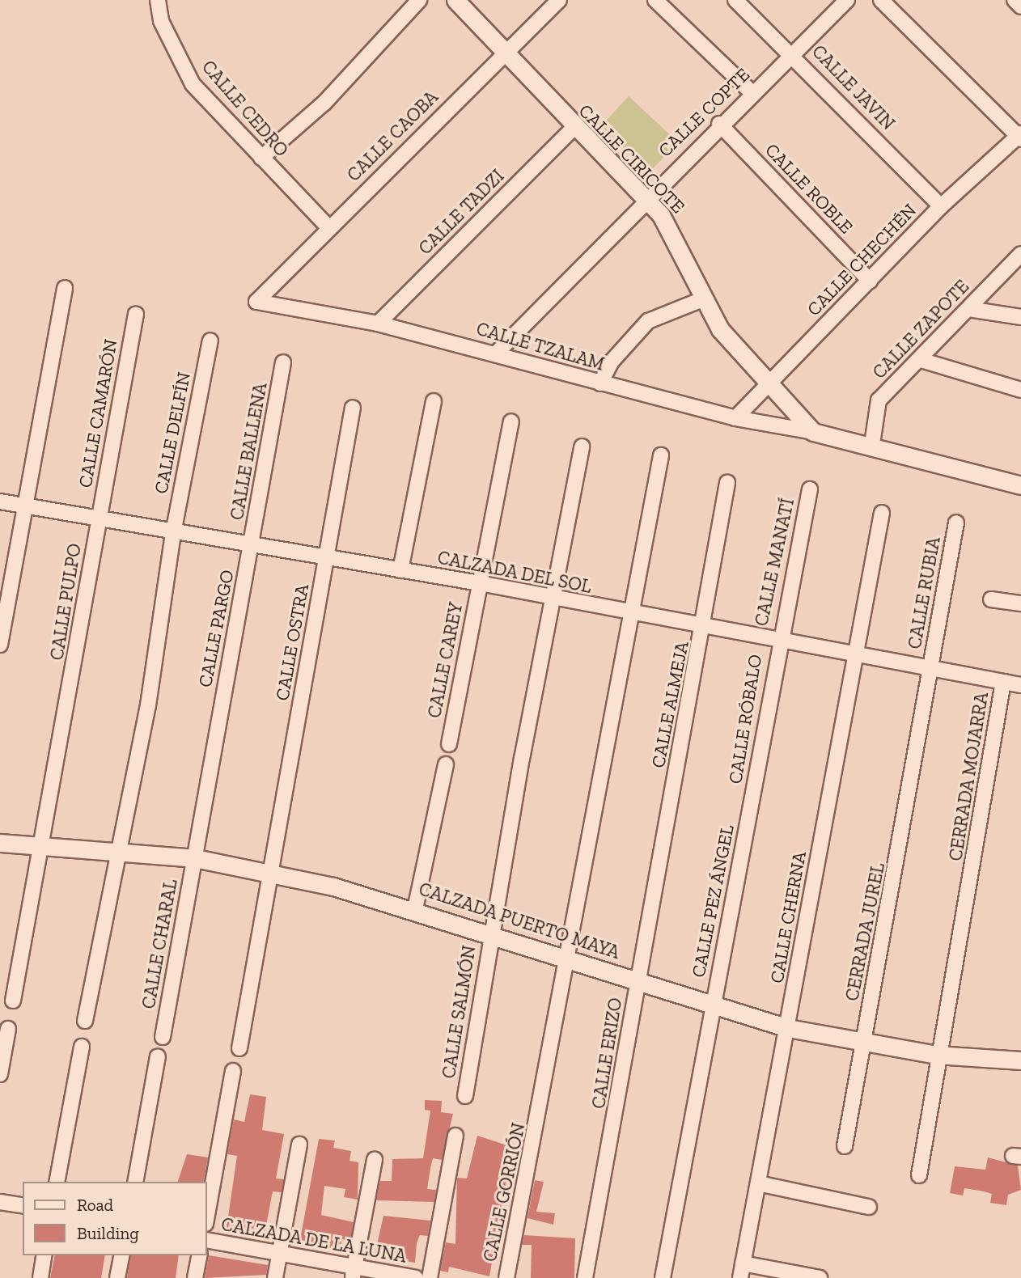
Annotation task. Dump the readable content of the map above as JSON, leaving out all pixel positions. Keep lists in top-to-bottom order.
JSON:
{
  "streets": {
    "street": [
      "CALLE JAVIN",
      "CALLE CEDRO",
      "CALLE COPTE",
      "CALLE CAOBA",
      "CALLE CIRICOTE",
      "CALLE ROBLE",
      "CALLE TADZI",
      "CALLE CHECHÉN",
      "CALLE ZAPOTE",
      "CALLE TZALAM",
      "CALLE CAMARÓN",
      "CALLE DELFÍN",
      "CALLE BALLENA",
      "CALLE MANATÍ",
      "CALZADA DEL SOL",
      "CALLE RUBIA",
      "CALLE PULPO",
      "CALLE PARGO",
      "CALLE OSTRA",
      "CALLE CAREY",
      "CALLE ALMEJA",
      "CALLE RÓBALO",
      "CERRADA MOJARRA",
      "CALLE PEZ ÁNGEL",
      "CALLE CHERNA",
      "CALZADA PUERTO MAYA",
      "CERRADA JUREL",
      "CALLE CHARAL",
      "CALLE SALMÓN",
      "CALLE ERIZO",
      "CALLE GORRIÓN",
      "CALZADA DE LA LUNA"
    ]
  },
  "crossings": [
    ["CALLE JAVIN", "CALLE COPTE"],
    ["CALLE JAVIN", "CALLE CHECHÉN"],
    ["CALLE CEDRO", "CALLE CAOBA"],
    ["CALLE COPTE", "CALLE CIRICOTE"],
    ["CALLE COPTE", "CALLE ROBLE"],
    ["CALLE COPTE", "CALLE TZALAM"],
    ["CALLE CAOBA", "CALLE CIRICOTE"],
    ["CALLE CAOBA", "CALLE TZALAM"],
    ["CALLE CIRICOTE", "CALLE TADZI"],
    ["CALLE CIRICOTE", "CALLE CHECHÉN"],
    ["CALLE CIRICOTE", "CALLE TZALAM"],
    ["CALLE ROBLE", "CALLE CHECHÉN"],
    ["CALLE TADZI", "CALLE TZALAM"],
    ["CALLE CHECHÉN", "CALLE TZALAM"],
    ["CALLE CAMARÓN", "CALZADA DEL SOL"],
    ["CALLE CAMARÓN", "CALLE PULPO"],
    ["CALLE DELFÍN", "CALZADA DEL SOL"],
    ["CALLE DELFÍN", "CALZADA PUERTO MAYA"],
    ["CALLE BALLENA", "CALZADA DEL SOL"],
    ["CALLE BALLENA", "CALLE PARGO"],
    ["CALLE MANATÍ", "CALZADA DEL SOL"],
    ["CALLE MANATÍ", "CALLE RÓBALO"],
    ["CALZADA DEL SOL", "CALLE RUBIA"],
    ["CALZADA DEL SOL", "CALLE PULPO"],
    ["CALZADA DEL SOL", "CALLE PARGO"],
    ["CALZADA DEL SOL", "CALLE OSTRA"],
    ["CALZADA DEL SOL", "CALLE CAREY"],
    ["CALZADA DEL SOL", "CALLE ALMEJA"],
    ["CALZADA DEL SOL", "CALLE RÓBALO"],
    ["CALZADA DEL SOL", "CERRADA MOJARRA"],
    ["CALZADA DEL SOL", "CALLE CHERNA"],
    ["CALZADA DEL SOL", "CALLE SALMÓN"],
    ["CALZADA DEL SOL", "CALLE GORRIÓN"],
    ["CALLE RUBIA", "CERRADA JUREL"],
    ["CALLE PULPO", "CALZADA PUERTO MAYA"],
    ["CALLE PARGO", "CALZADA PUERTO MAYA"],
    ["CALLE PARGO", "CALLE CHARAL"],
    ["CALLE OSTRA", "CALZADA PUERTO MAYA"],
    ["CALLE ALMEJA", "CALZADA PUERTO MAYA"],
    ["CALLE ALMEJA", "CALLE ERIZO"],
    ["CALLE RÓBALO", "CALLE PEZ ÁNGEL"],
    ["CERRADA MOJARRA", "CALZADA PUERTO MAYA"],
    ["CALLE PEZ ÁNGEL", "CALZADA PUERTO MAYA"],
    ["CALLE CHERNA", "CALZADA PUERTO MAYA"],
    ["CALZADA PUERTO MAYA", "CERRADA JUREL"],
    ["CALZADA PUERTO MAYA", "CALLE CHARAL"],
    ["CALZADA PUERTO MAYA", "CALLE SALMÓN"],
    ["CALZADA PUERTO MAYA", "CALLE ERIZO"],
    ["CALZADA PUERTO MAYA", "CALLE GORRIÓN"]
  ],
  "legend": ["Road", "Building"]
}
